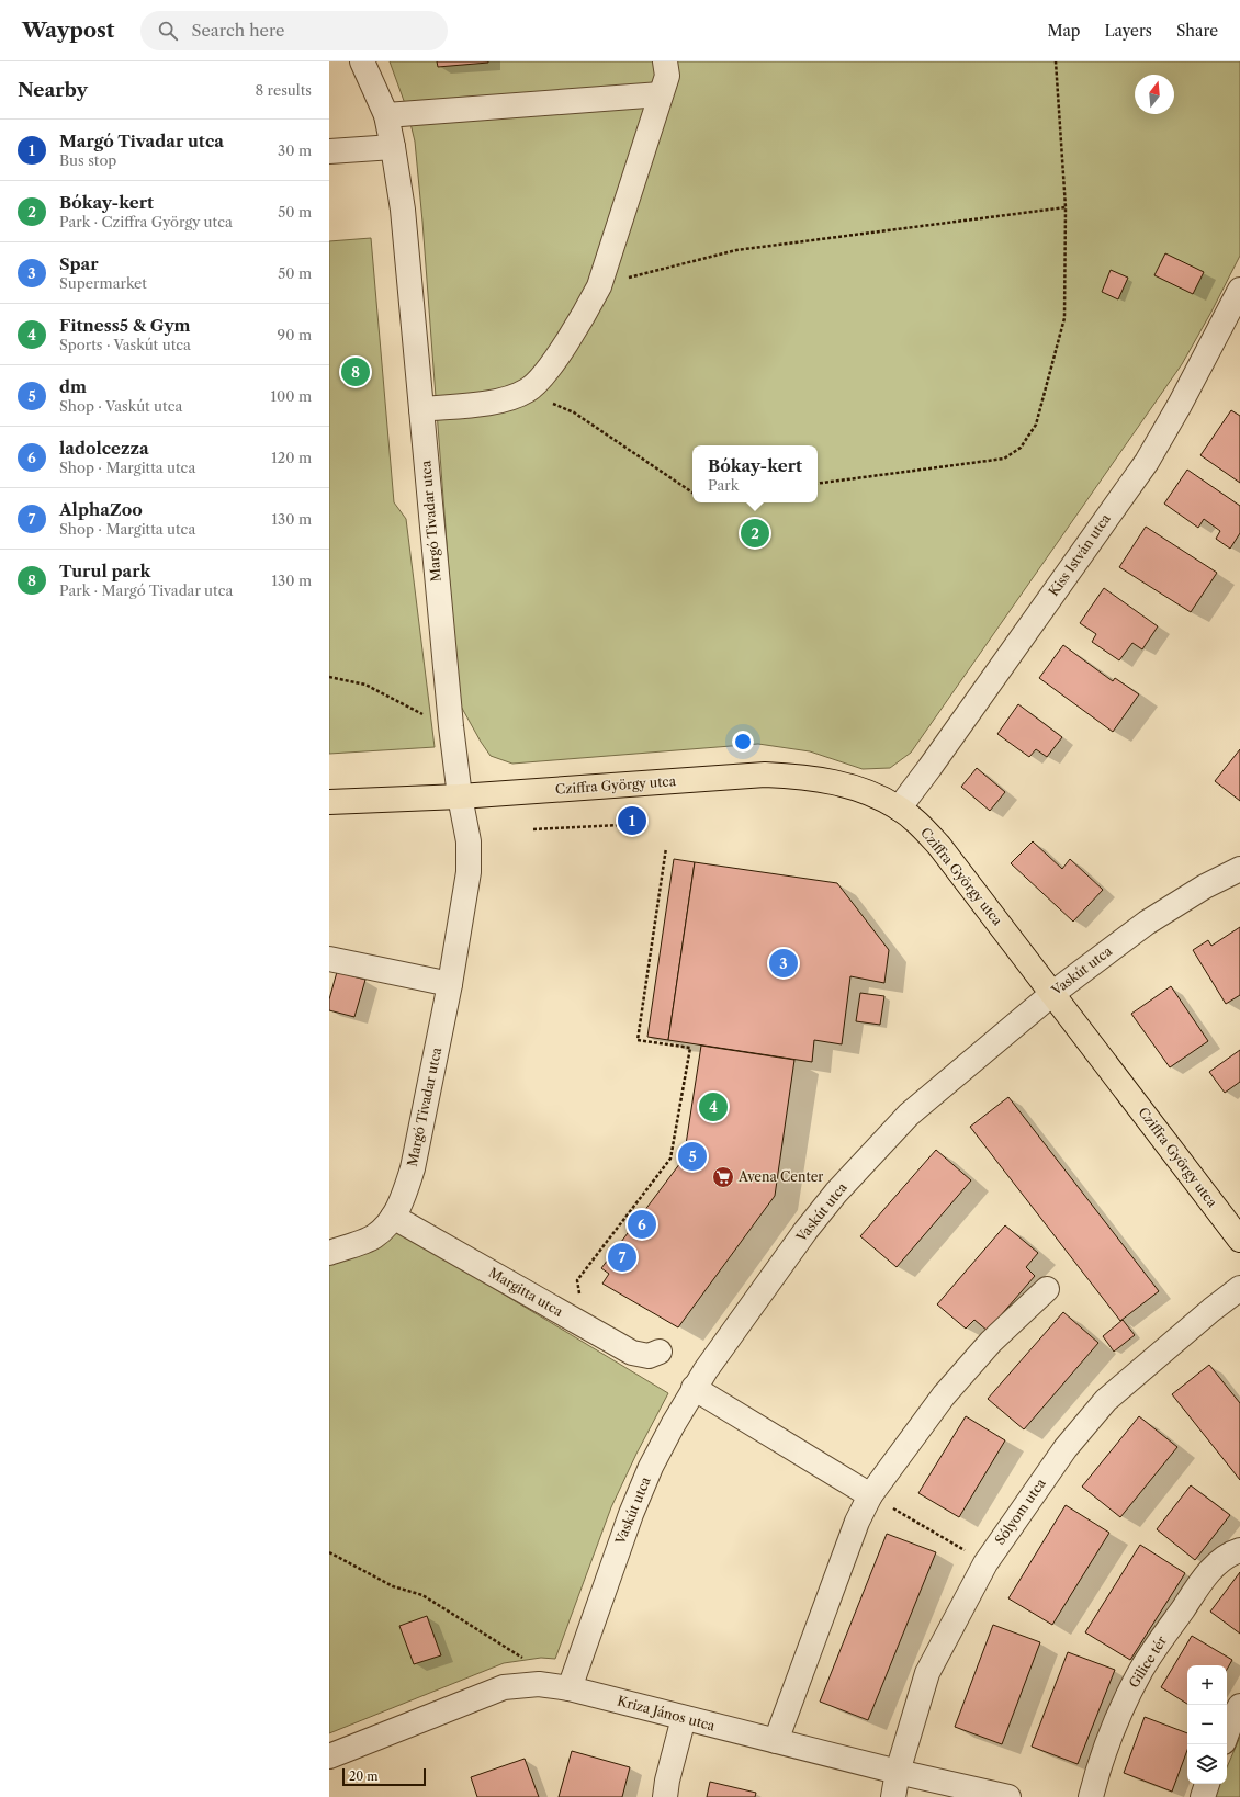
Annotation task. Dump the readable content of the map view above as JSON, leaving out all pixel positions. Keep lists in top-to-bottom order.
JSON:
{
  "streets": {
    "main road": ["Cziffra György utca"],
    "street": [
      "Margó Tivadar utca",
      "Kiss István utca",
      "Vaskút utca",
      "Margitta utca",
      "Sólyom utca",
      "Gilice tér",
      "Kriza János utca"
    ]
  },
  "crossings": [
    ["Margó Tivadar utca", "Cziffra György utca"],
    ["Margó Tivadar utca", "Margitta utca"],
    ["Kiss István utca", "Cziffra György utca"],
    ["Cziffra György utca", "Vaskút utca"],
    ["Vaskút utca", "Kriza János utca"],
    ["Sólyom utca", "Kriza János utca"]
  ],
  "places": {
    "supermarket": ["Avena Center"]
  },
  "scale_bar": "20 m",
  "north": "top",
  "page": {
    "header": "Waypost",
    "search": "Search here",
    "nav": ["Map", "Layers", "Share"],
    "heading": ["Nearby", "8 results"],
    "list": [
      {
        "mark": "1",
        "name": "Margó Tivadar utca",
        "note": "Bus stop",
        "value": "30 m"
      },
      {
        "mark": "2",
        "name": "Bókay-kert",
        "note": "Park · Cziffra György utca",
        "value": "50 m"
      },
      {
        "mark": "3",
        "name": "Spar",
        "note": "Supermarket",
        "value": "50 m"
      },
      {
        "mark": "4",
        "name": "Fitness5 & Gym",
        "note": "Sports · Vaskút utca",
        "value": "90 m"
      },
      {
        "mark": "5",
        "name": "dm",
        "note": "Shop · Vaskút utca",
        "value": "100 m"
      },
      {
        "mark": "6",
        "name": "ladolcezza",
        "note": "Shop · Margitta utca",
        "value": "120 m"
      },
      {
        "mark": "7",
        "name": "AlphaZoo",
        "note": "Shop · Margitta utca",
        "value": "130 m"
      },
      {
        "mark": "8",
        "name": "Turul park",
        "note": "Park · Margó Tivadar utca",
        "value": "130 m"
      }
    ],
    "pins": [
      "8",
      "2",
      "1",
      "3",
      "4",
      "5",
      "6",
      "7"
    ],
    "popup": ["Bókay-kert", "Park"],
    "map_buttons": ["+", "−"],
    "scale": "20 m"
  }
}
